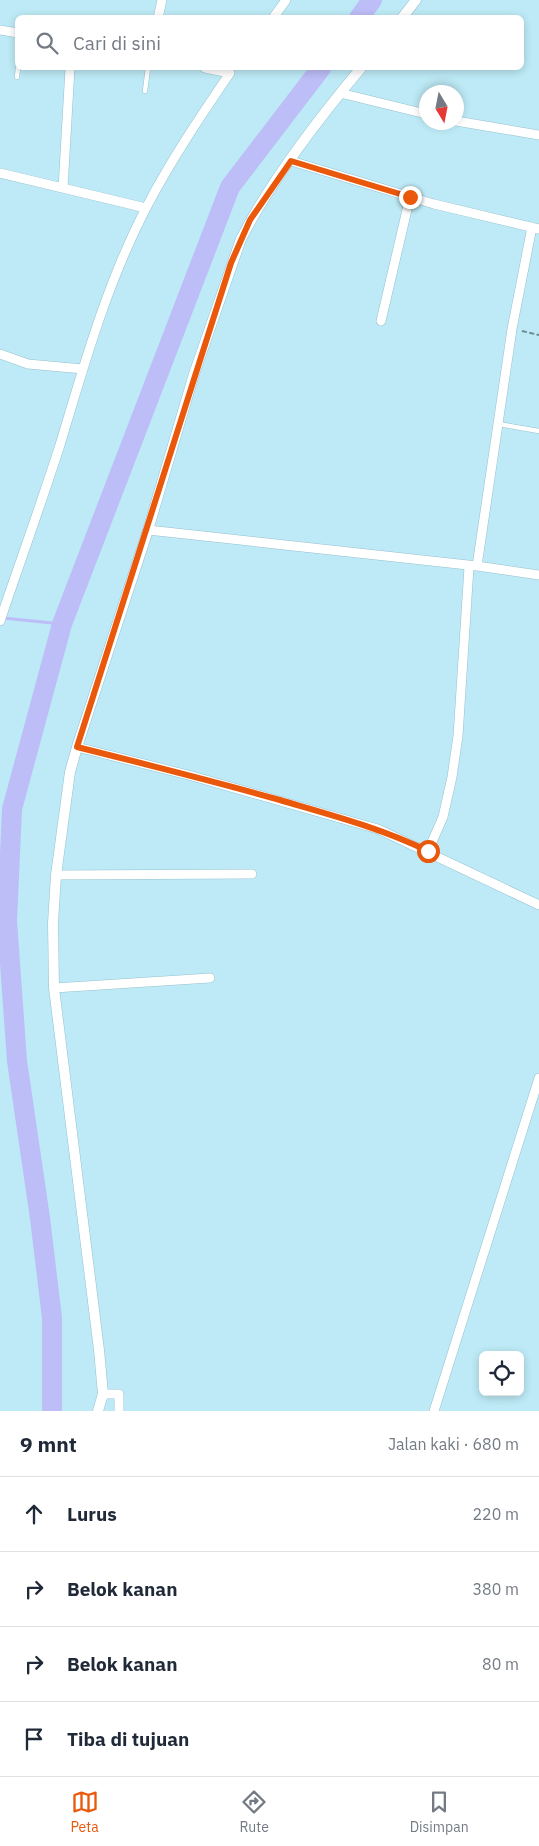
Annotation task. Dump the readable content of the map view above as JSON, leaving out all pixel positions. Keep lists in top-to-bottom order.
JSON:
{
  "north": "bottom",
  "page": {
    "search": "Cari di sini",
    "heading": ["9 mnt", "Jalan kaki · 680 m"],
    "list": [
      ["Lurus", "220 m"],
      ["Belok kanan", "380 m"],
      ["Belok kanan", "80 m"],
      "Tiba di tujuan"
    ],
    "nav": ["Peta", "Rute", "Disimpan"]
  }
}
